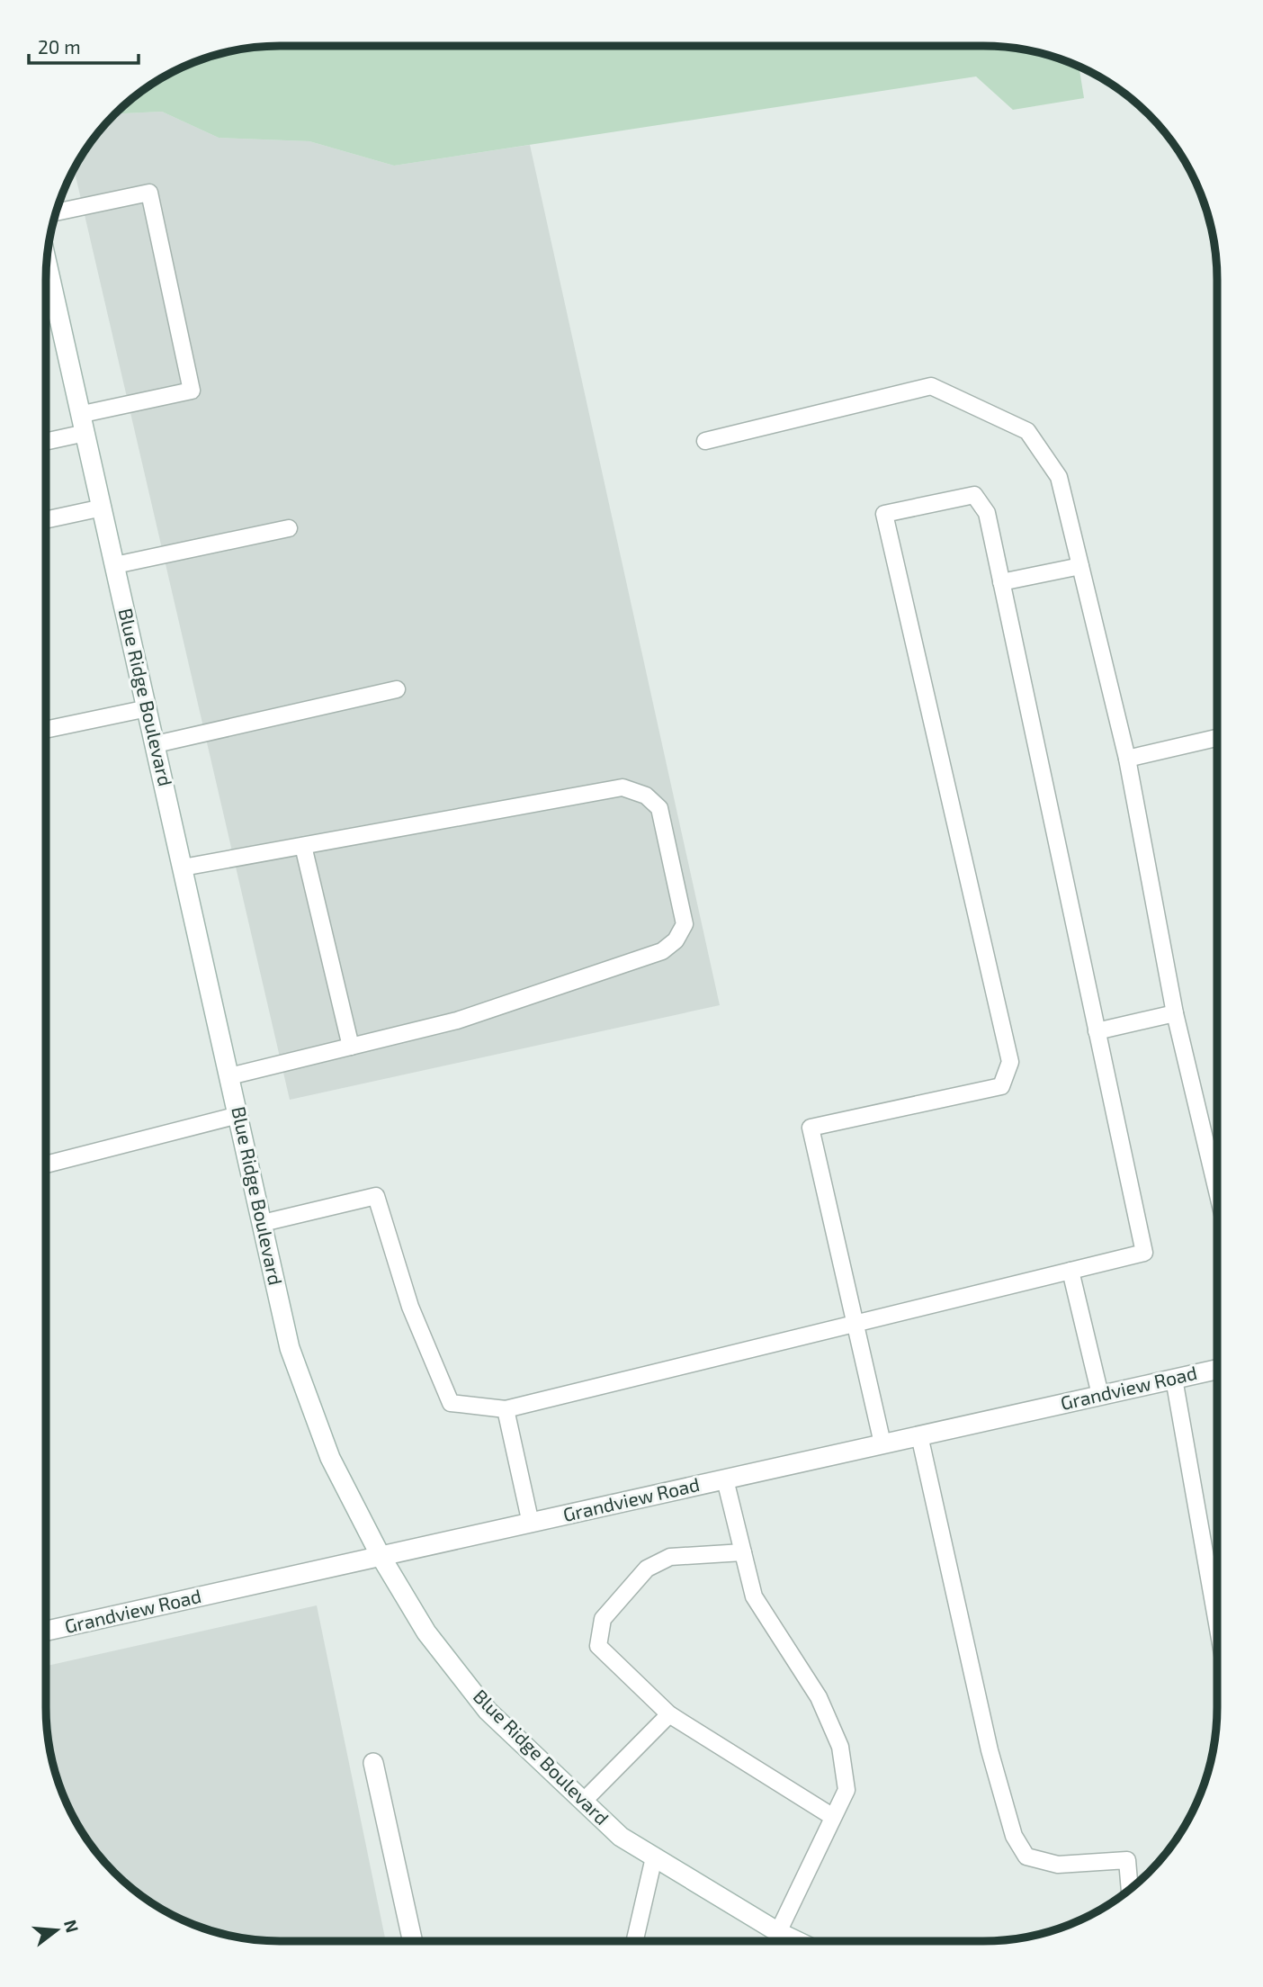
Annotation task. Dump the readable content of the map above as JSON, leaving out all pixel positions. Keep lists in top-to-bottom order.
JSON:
{
  "streets": {
    "main road": ["Blue Ridge Boulevard", "Grandview Road"]
  },
  "crossings": [
    ["Blue Ridge Boulevard", "Grandview Road"]
  ],
  "scale_bar": "20 m",
  "north": "right"
}
